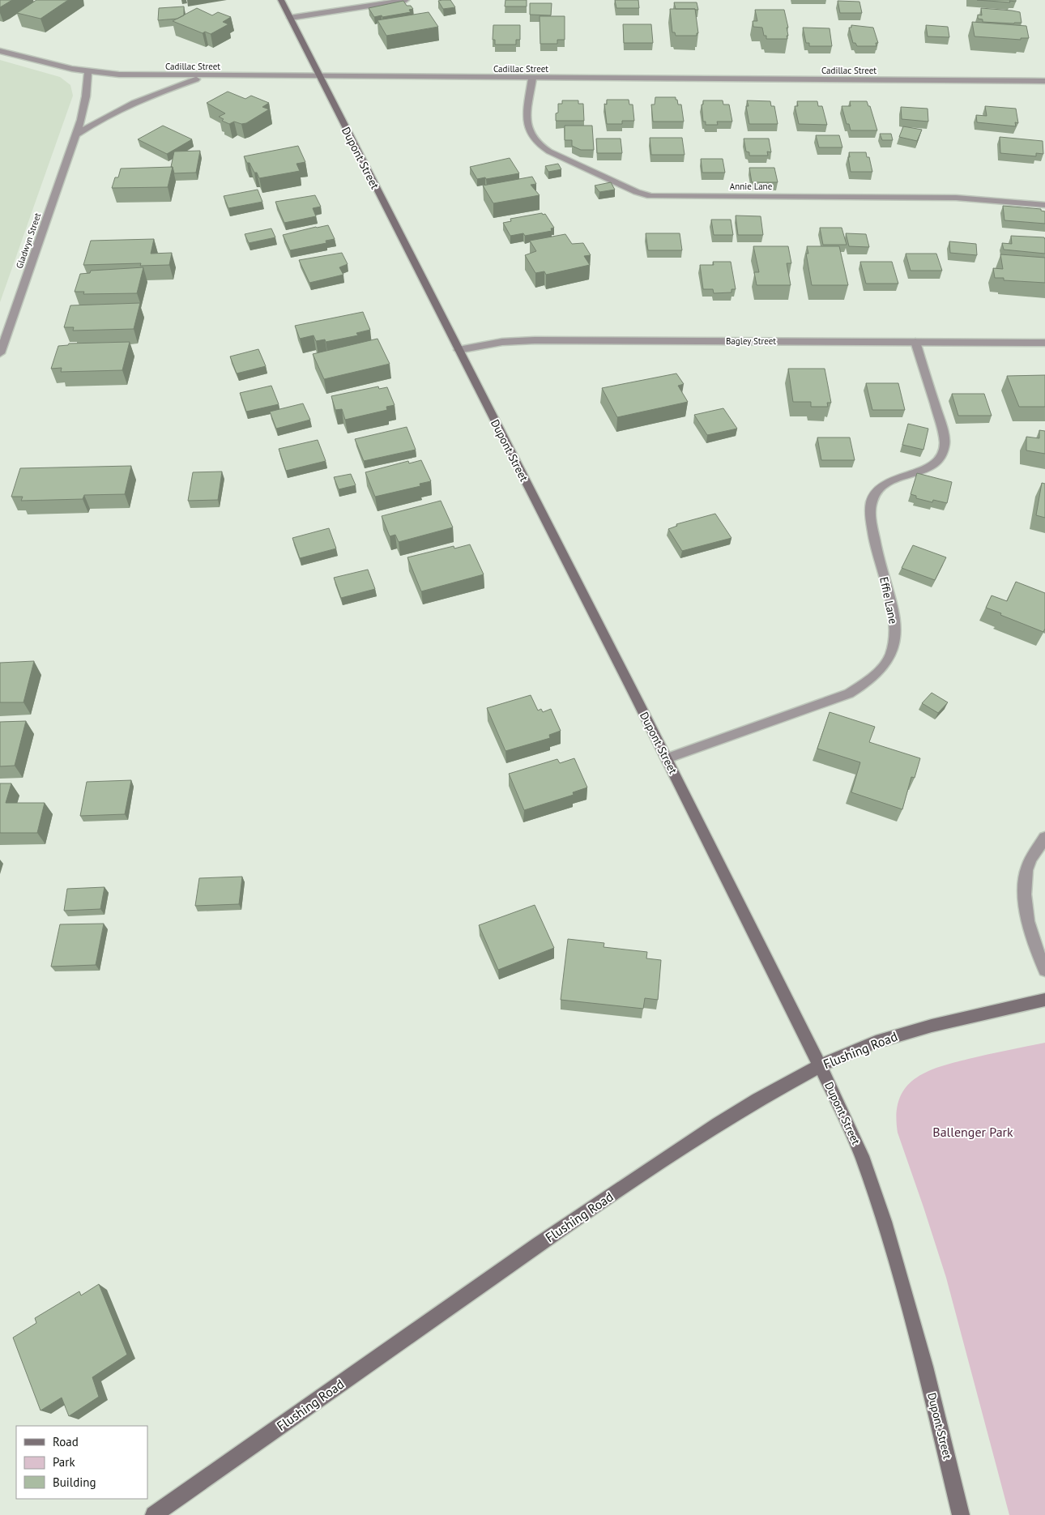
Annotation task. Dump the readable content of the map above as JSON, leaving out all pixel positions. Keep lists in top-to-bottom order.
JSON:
{
  "streets": {
    "street": [
      "Cadillac Street",
      "Dupont Street",
      "Annie Lane",
      "Gladwyn Street",
      "Bagley Street",
      "Effie Lane",
      "Flushing Road"
    ]
  },
  "crossings": [
    ["Cadillac Street", "Dupont Street"],
    ["Cadillac Street", "Annie Lane"],
    ["Cadillac Street", "Gladwyn Street"],
    ["Dupont Street", "Bagley Street"],
    ["Dupont Street", "Effie Lane"],
    ["Dupont Street", "Flushing Road"],
    ["Bagley Street", "Effie Lane"]
  ],
  "parks": ["Ballenger Park"],
  "legend": ["Road", "Park", "Building"]
}
